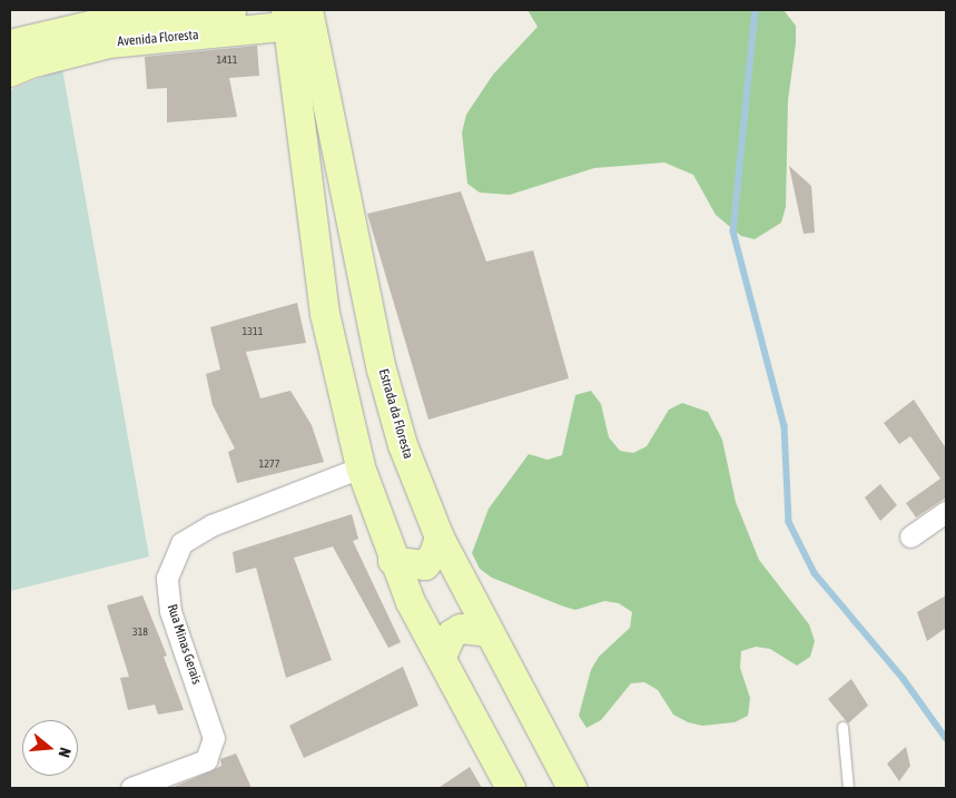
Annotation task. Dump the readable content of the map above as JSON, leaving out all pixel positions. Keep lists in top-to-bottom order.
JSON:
{
  "streets": {
    "main road": ["Avenida Floresta", "Estrada da Floresta"],
    "street": ["Rua Minas Gerais"]
  },
  "crossings": [
    ["Avenida Floresta", "Estrada da Floresta"]
  ],
  "house_numbers": [
    "1411",
    "1311",
    "1277",
    "318"
  ],
  "north": "right"
}
